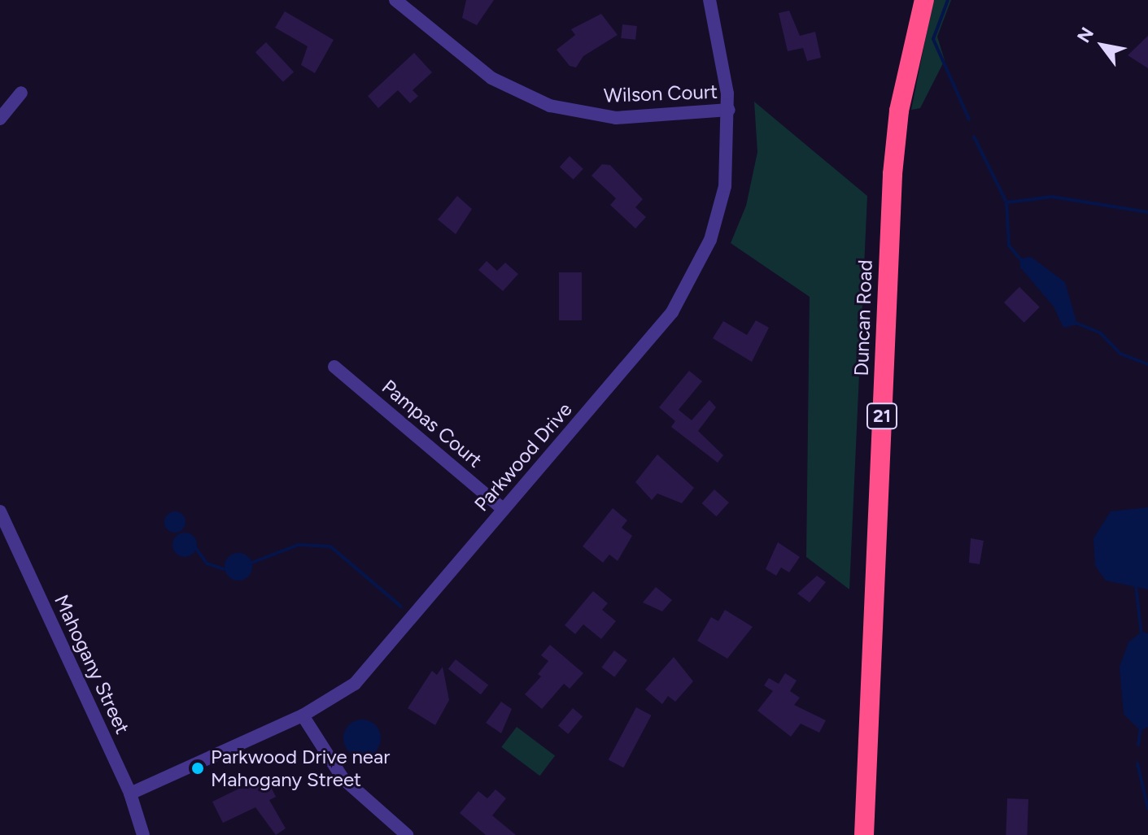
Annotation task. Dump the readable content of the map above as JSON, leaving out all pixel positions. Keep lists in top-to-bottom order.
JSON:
{
  "streets": {
    "highway": ["Duncan Road", "21"],
    "street": [
      "Wilson Court",
      "Pampas Court",
      "Parkwood Drive",
      "Mahogany Street"
    ]
  },
  "crossings": [
    ["Wilson Court", "Parkwood Drive"],
    ["Pampas Court", "Parkwood Drive"],
    ["Parkwood Drive", "Mahogany Street"]
  ],
  "places": ["Parkwood Drive near Mahogany Street"],
  "north": "top left"
}
